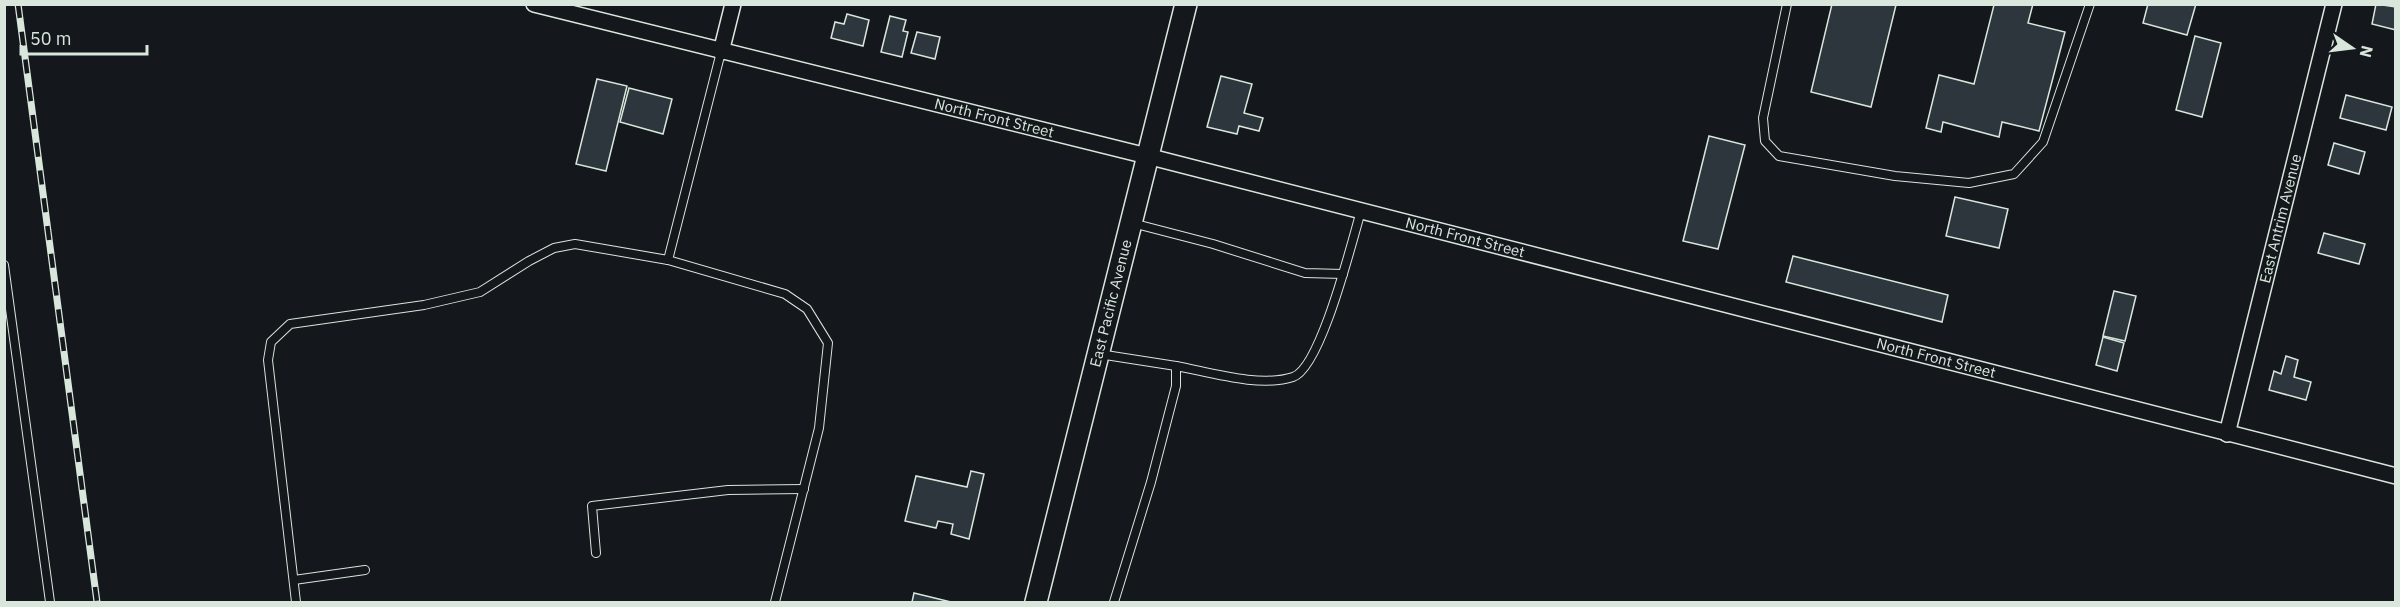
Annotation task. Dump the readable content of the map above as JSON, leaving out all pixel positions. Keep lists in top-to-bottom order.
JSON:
{
  "streets": {
    "main road": ["East Pacific Avenue"],
    "street": ["North Front Street", "East Antrim Avenue"]
  },
  "crossings": [
    ["North Front Street", "East Antrim Avenue"],
    ["North Front Street", "East Pacific Avenue"]
  ],
  "scale_bar": "50 m",
  "north": "right"
}
